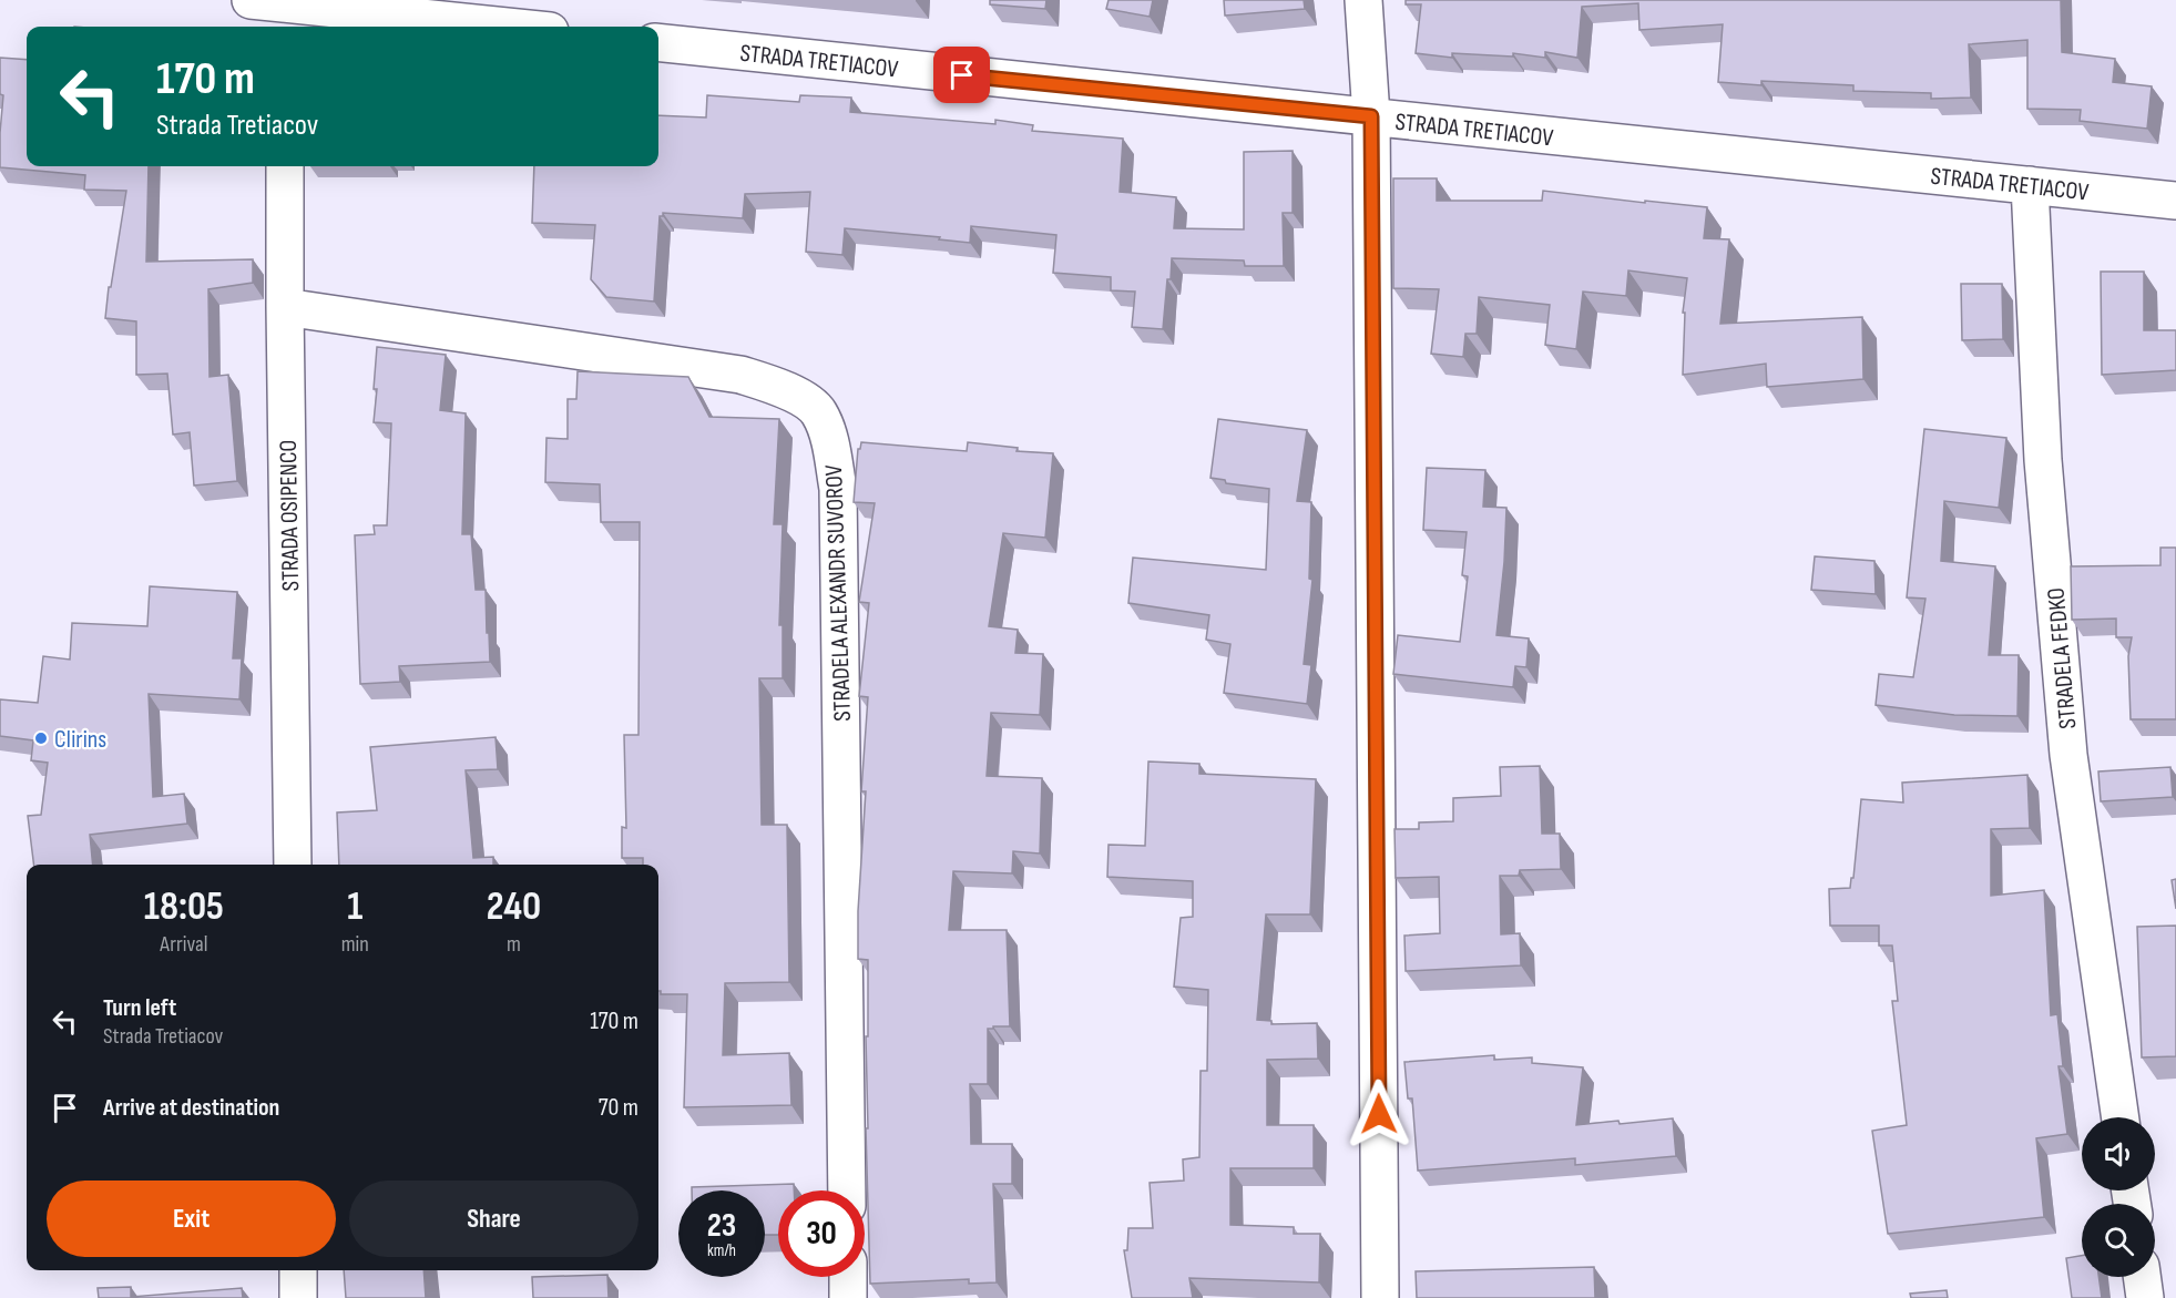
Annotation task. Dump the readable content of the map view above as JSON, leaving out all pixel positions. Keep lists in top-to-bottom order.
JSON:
{
  "streets": {
    "street": [
      "STRADA TRETIACOV",
      "STRADA OSIPENCO",
      "STRADELA ALEXANDR SUVOROV",
      "STRADELA FEDKO"
    ]
  },
  "crossings": [
    ["STRADA TRETIACOV", "STRADELA FEDKO"],
    ["STRADA OSIPENCO", "STRADELA ALEXANDR SUVOROV"]
  ],
  "places": ["Clirins"],
  "page": {
    "turn": ["170 m", "Strada Tretiacov"],
    "eta": [
      "18:05",
      "Arrival",
      "1",
      "min",
      "240",
      "m"
    ],
    "list": [
      {
        "name": "Turn left",
        "note": "Strada Tretiacov",
        "value": "170 m"
      },
      {
        "name": "Arrive at destination",
        "value": "70 m"
      }
    ],
    "buttons": ["Exit", "Share"],
    "speed": "23 km/h",
    "limit": "30"
  }
}
